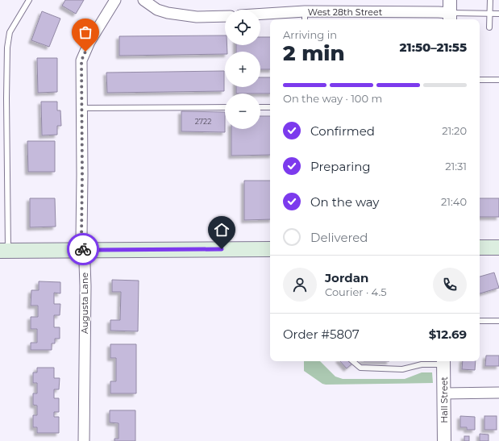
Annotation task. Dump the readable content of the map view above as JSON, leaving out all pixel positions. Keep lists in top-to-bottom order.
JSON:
{
  "streets": {
    "street": ["West 28th Street", "Augusta Lane", "Hall Street"]
  },
  "house_numbers": ["2722"],
  "page": {
    "map_buttons": ["+", "−"],
    "heading": ["2 min", "Arriving in", "21:50–21:55"],
    "panel": [
      "Jordan",
      "Courier · 4.5",
      "Order #5807",
      "$12.69"
    ],
    "bar": "On the way · 100 m",
    "list": [
      ["Confirmed", "21:20"],
      ["Preparing", "21:31"],
      ["On the way", "21:40"],
      "Delivered"
    ]
  }
}
